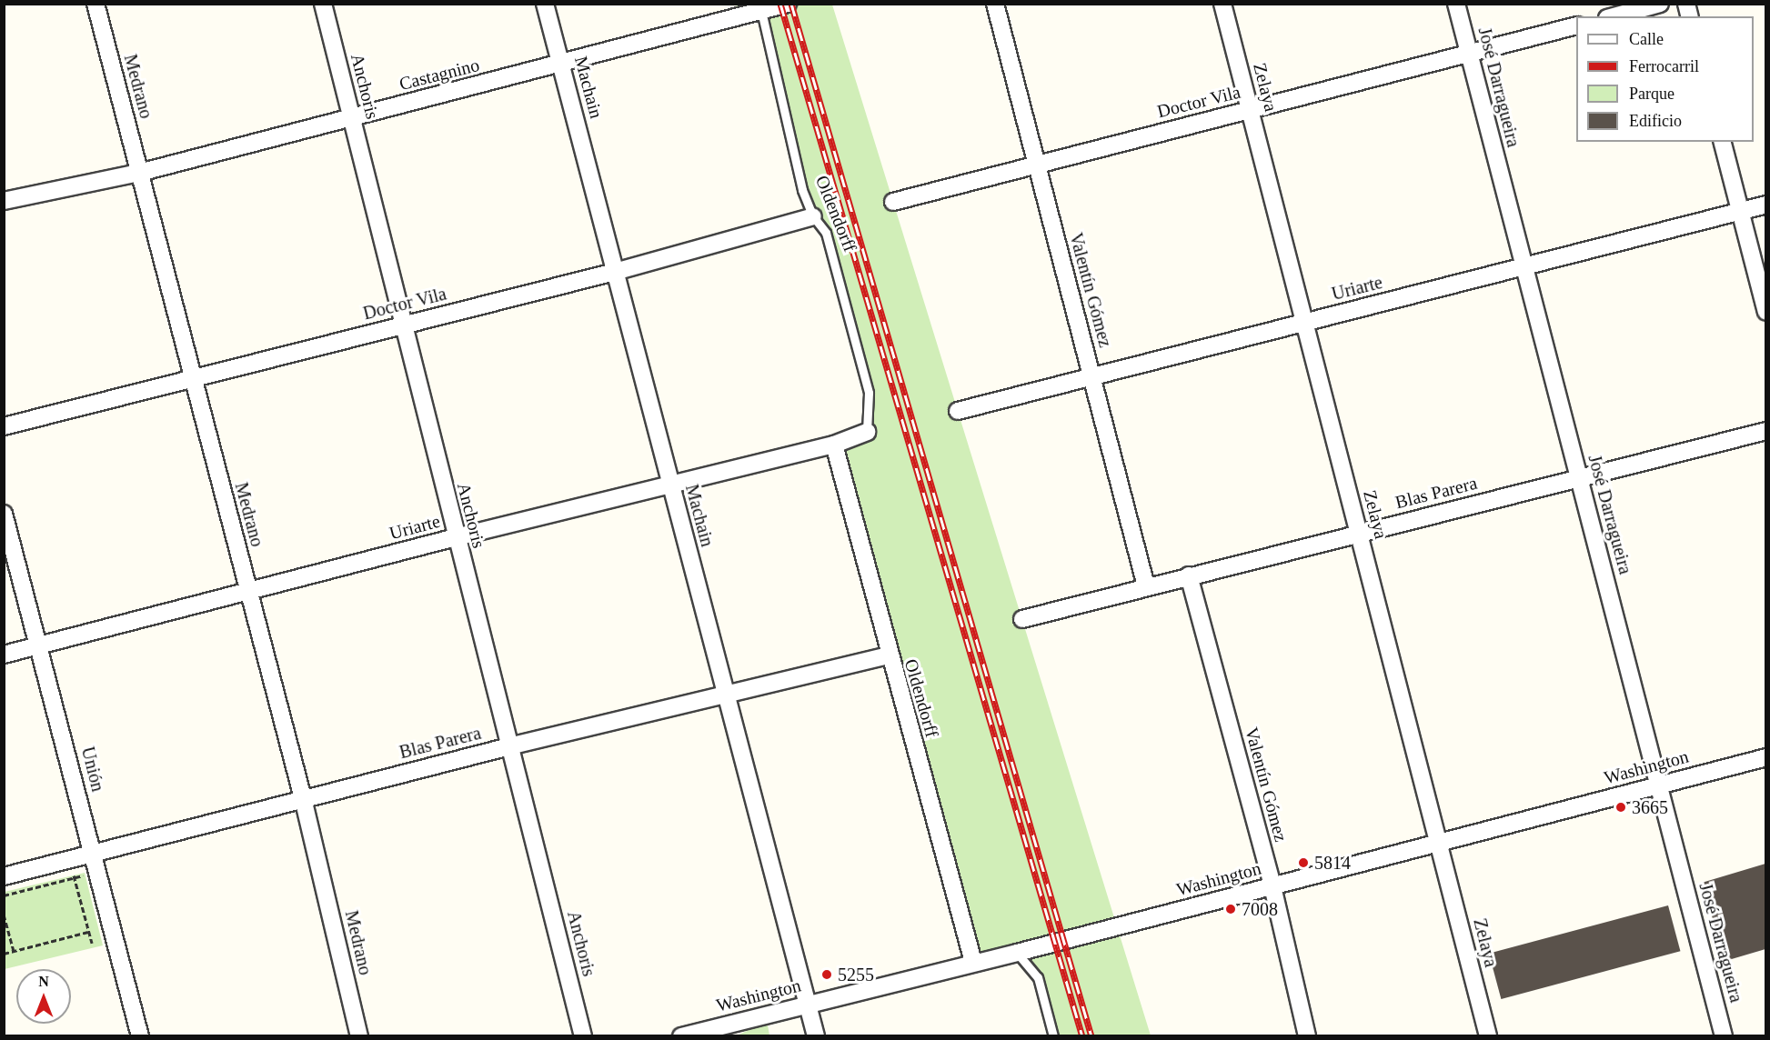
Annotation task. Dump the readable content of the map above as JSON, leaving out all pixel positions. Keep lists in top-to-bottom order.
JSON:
{
  "streets": {
    "street": [
      "Castagnino",
      "Medrano",
      "Anchoris",
      "Machain",
      "Zelaya",
      "José Darragueira",
      "Doctor Vila",
      "Oldendorff",
      "Uriarte",
      "Valentín Gómez",
      "Blas Parera",
      "Washington",
      "Unión"
    ]
  },
  "crossings": [
    ["Castagnino", "Medrano"],
    ["Castagnino", "Anchoris"],
    ["Castagnino", "Machain"],
    ["Castagnino", "Oldendorff"],
    ["Medrano", "Doctor Vila"],
    ["Medrano", "Uriarte"],
    ["Medrano", "Blas Parera"],
    ["Anchoris", "Doctor Vila"],
    ["Anchoris", "Uriarte"],
    ["Anchoris", "Blas Parera"],
    ["Machain", "Doctor Vila"],
    ["Machain", "Uriarte"],
    ["Machain", "Blas Parera"],
    ["Machain", "Washington"],
    ["Zelaya", "Doctor Vila"],
    ["Zelaya", "Uriarte"],
    ["Zelaya", "Blas Parera"],
    ["Zelaya", "Washington"],
    ["José Darragueira", "Doctor Vila"],
    ["José Darragueira", "Uriarte"],
    ["José Darragueira", "Blas Parera"],
    ["José Darragueira", "Washington"],
    ["Doctor Vila", "Oldendorff"],
    ["Doctor Vila", "Valentín Gómez"],
    ["Oldendorff", "Uriarte"],
    ["Oldendorff", "Blas Parera"],
    ["Oldendorff", "Washington"],
    ["Uriarte", "Valentín Gómez"],
    ["Uriarte", "Unión"],
    ["Valentín Gómez", "Blas Parera"],
    ["Valentín Gómez", "Washington"],
    ["Blas Parera", "Unión"]
  ],
  "places": [
    "3665",
    "5814",
    "7008",
    "5255"
  ],
  "legend": [
    "Calle",
    "Ferrocarril",
    "Parque",
    "Edificio"
  ],
  "north": "top"
}
